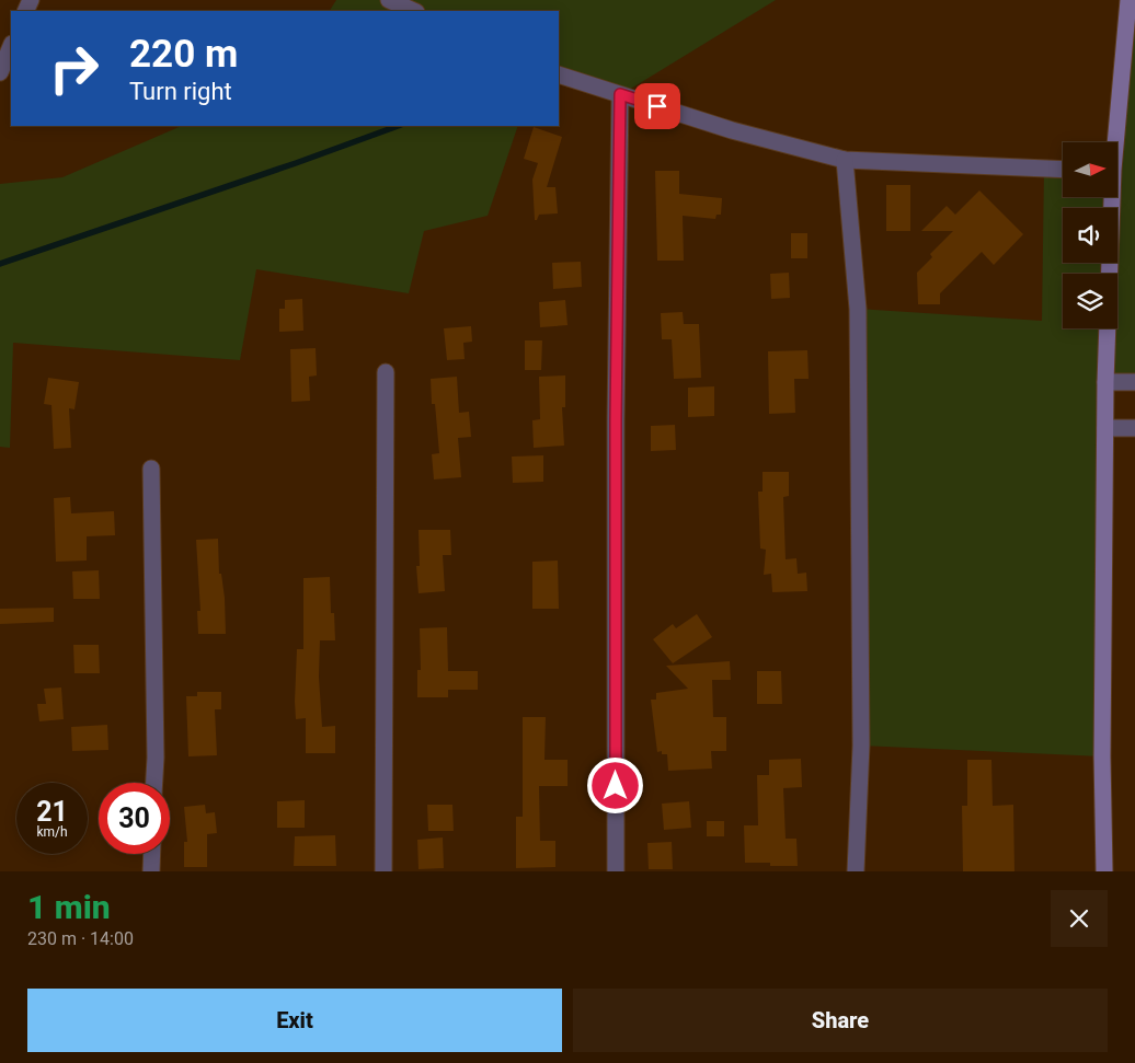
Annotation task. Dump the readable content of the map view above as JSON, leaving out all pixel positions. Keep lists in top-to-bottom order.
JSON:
{
  "north": "right",
  "page": {
    "turn": ["220 m", "Turn right"],
    "speed": "21 km/h",
    "limit": "30",
    "heading": ["1 min", "230 m · 14:00"],
    "buttons": ["Exit", "Share"]
  }
}
